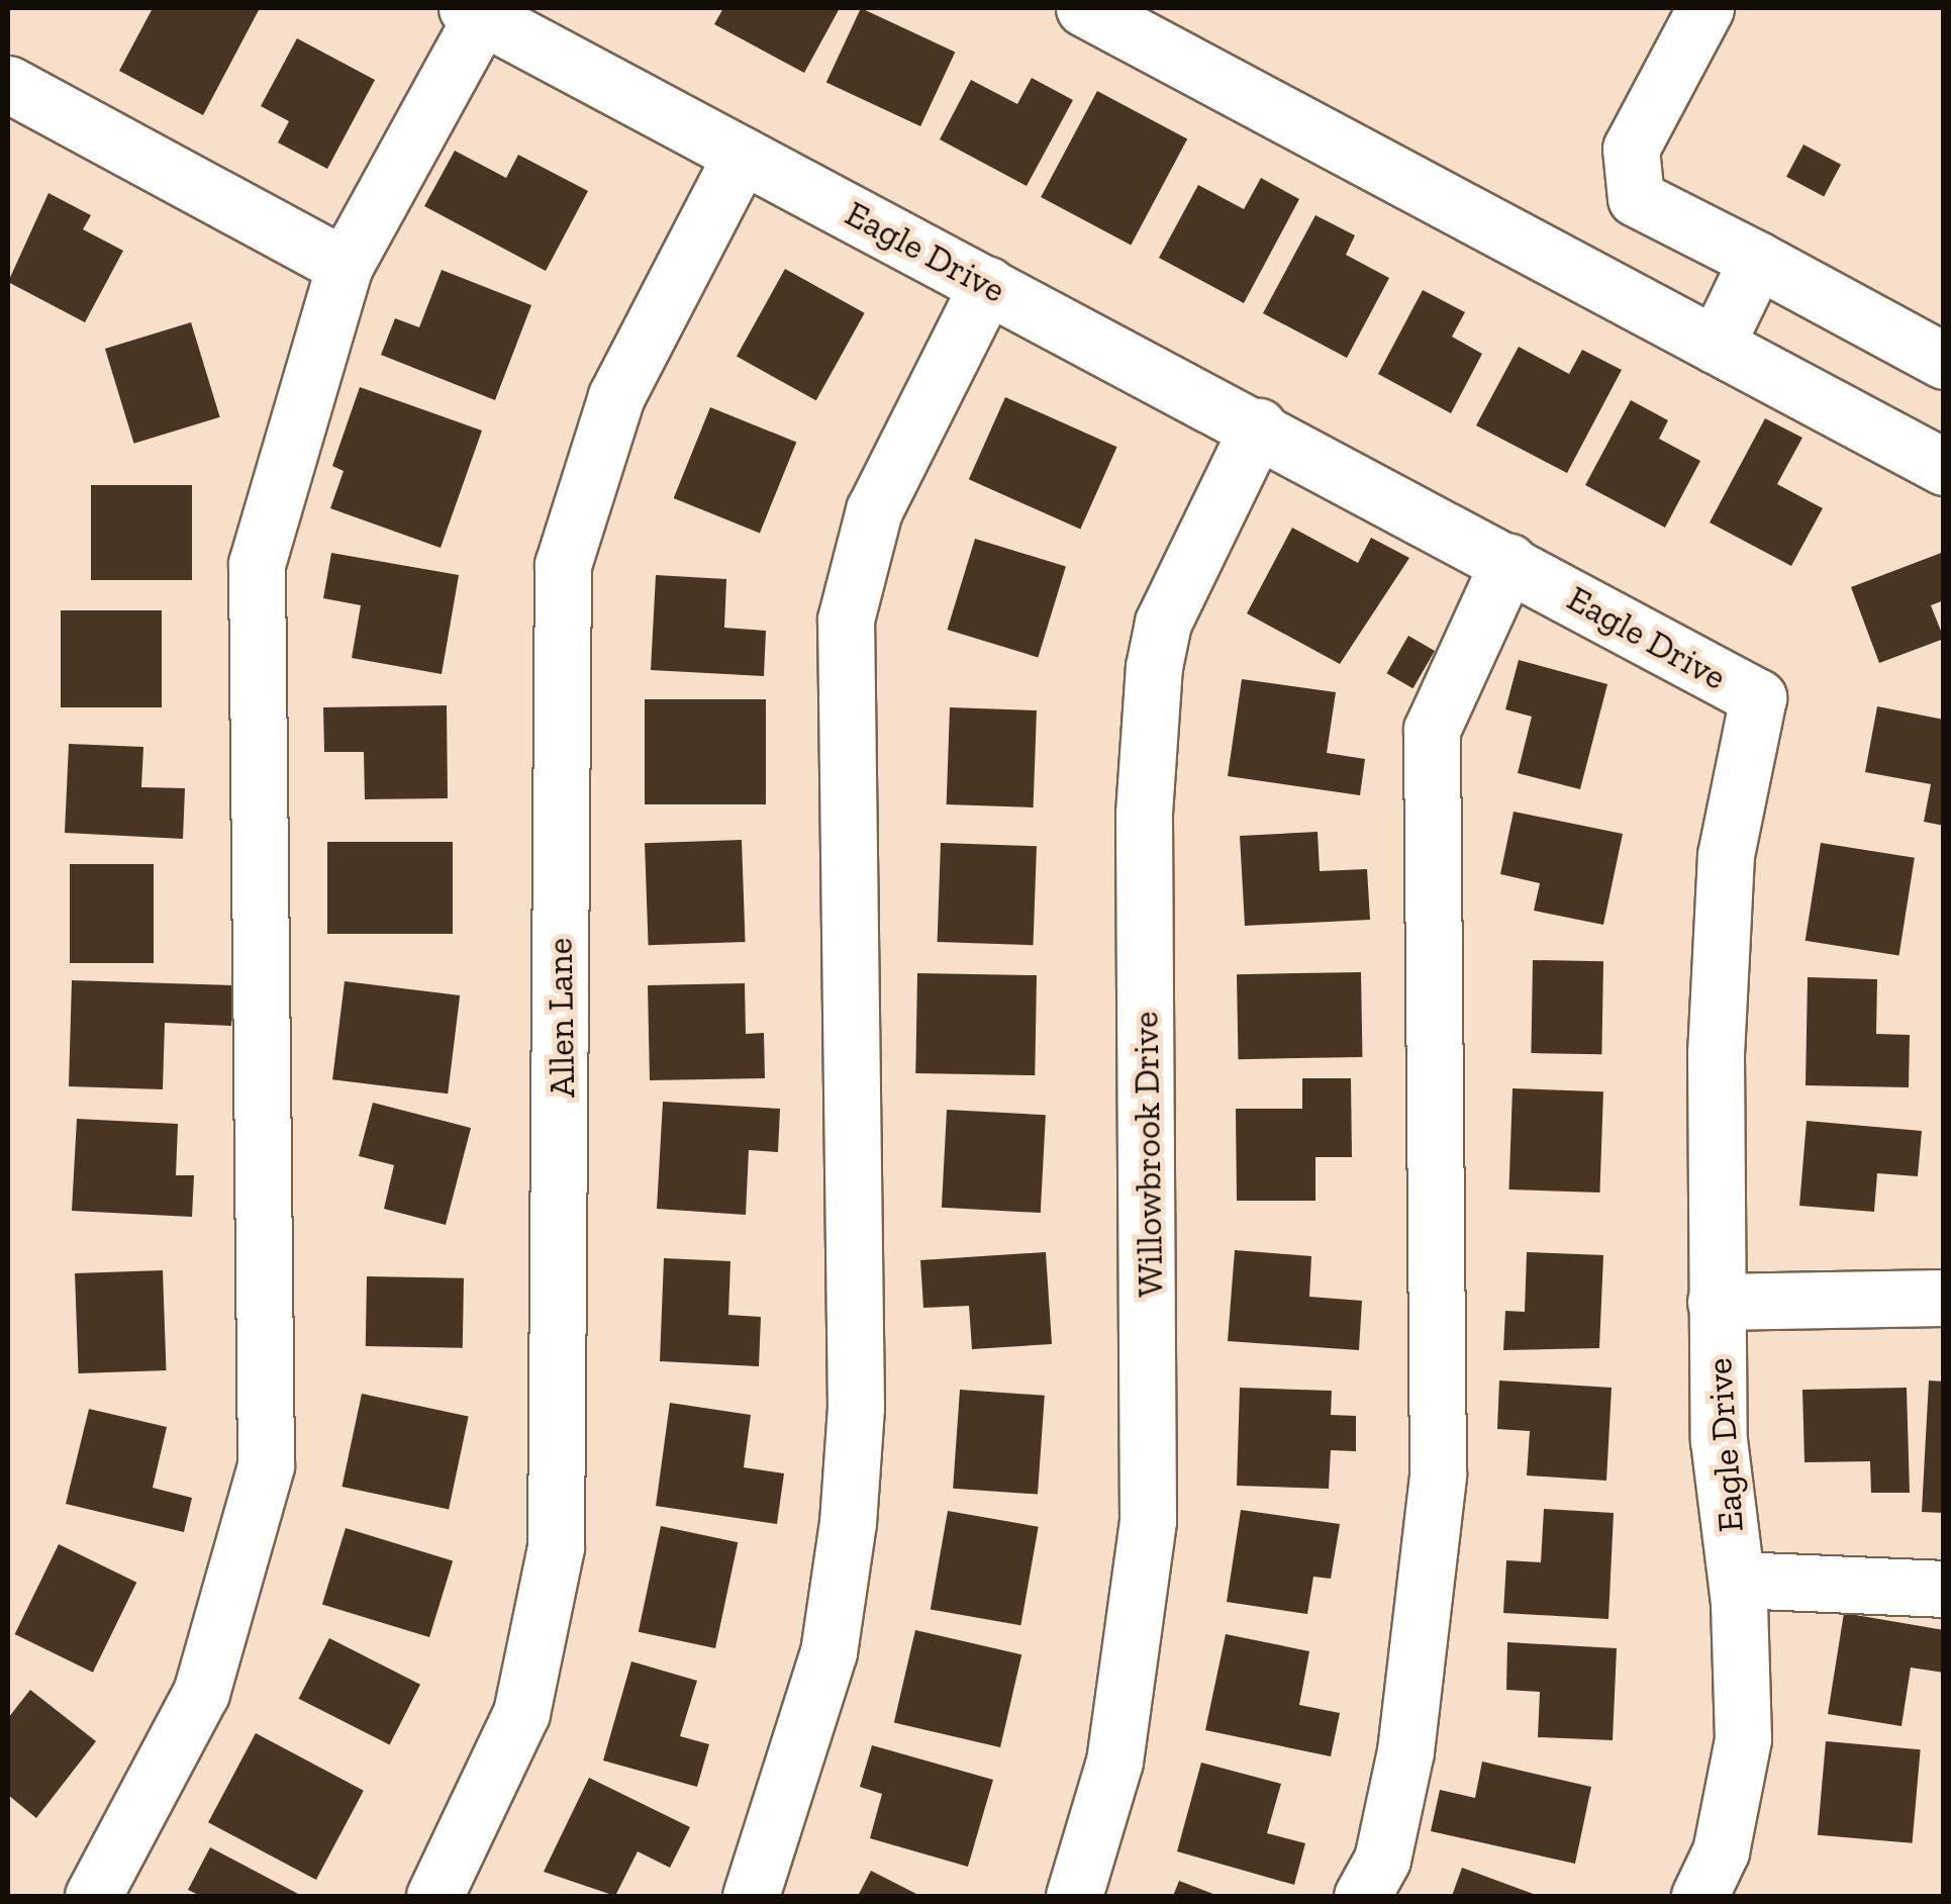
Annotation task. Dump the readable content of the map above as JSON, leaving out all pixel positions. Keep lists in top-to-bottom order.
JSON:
{
  "streets": {
    "street": ["Eagle Drive", "Allen Lane", "Willowbrook Drive"]
  },
  "crossings": [
    ["Eagle Drive", "Allen Lane"],
    ["Eagle Drive", "Willowbrook Drive"]
  ]
}
